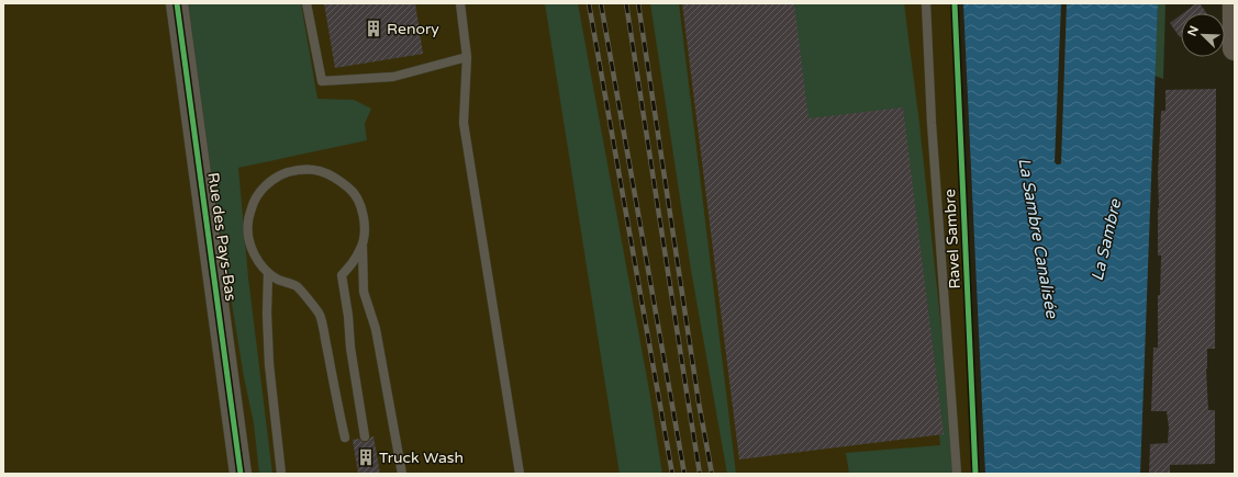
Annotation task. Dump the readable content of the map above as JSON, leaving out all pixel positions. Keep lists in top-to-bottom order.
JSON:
{
  "streets": {
    "street": ["Rue des Pays-Bas"],
    "cycle path": ["Ravel Sambre"]
  },
  "water": ["La Sambre Canalisée", "La Sambre"],
  "places": {
    "building": ["Renory", "Truck Wash"]
  },
  "north": "top left"
}
